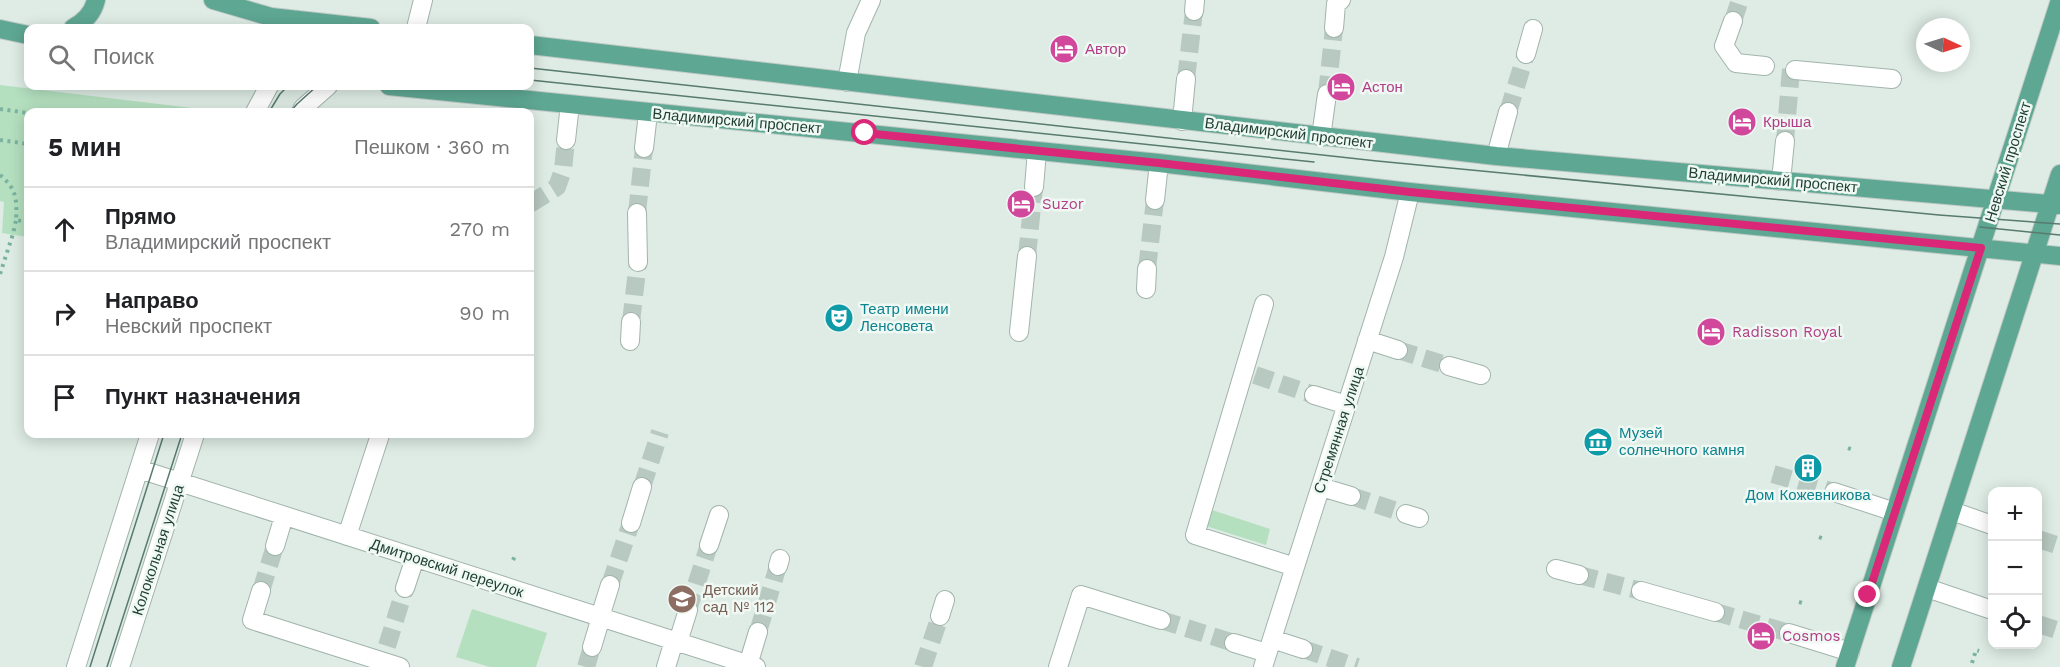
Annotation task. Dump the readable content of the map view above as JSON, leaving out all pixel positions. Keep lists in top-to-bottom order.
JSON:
{
  "streets": {
    "main road": ["Владимирский проспект", "Невский проспект"],
    "street": ["Стремянная улица", "Колокольная улица", "Дмитровский переулок"]
  },
  "crossings": [
    ["Владимирский проспект", "Невский проспект"],
    ["Владимирский проспект", "Стремянная улица"],
    ["Колокольная улица", "Дмитровский переулок"]
  ],
  "places": {
    "hotel": [
      "Автор",
      "Астон",
      "Крыша",
      "Suzor",
      "Radisson Royal",
      "Cosmos"
    ],
    "theatre": ["Театр имени Ленсовета"],
    "museum": ["Музей солнечного камня"],
    "building": ["Дом Кожевникова"],
    "school or university": ["Детский сад № 112"]
  },
  "north": "right",
  "page": {
    "search": "Поиск",
    "heading": ["5 мин", "Пешком · 360 m"],
    "list": [
      ["Прямо", "Владимирский проспект", "270 m"],
      ["Направо", "Невский проспект", "90 m"],
      "Пункт назначения"
    ],
    "map_buttons": ["+", "−"]
  }
}
